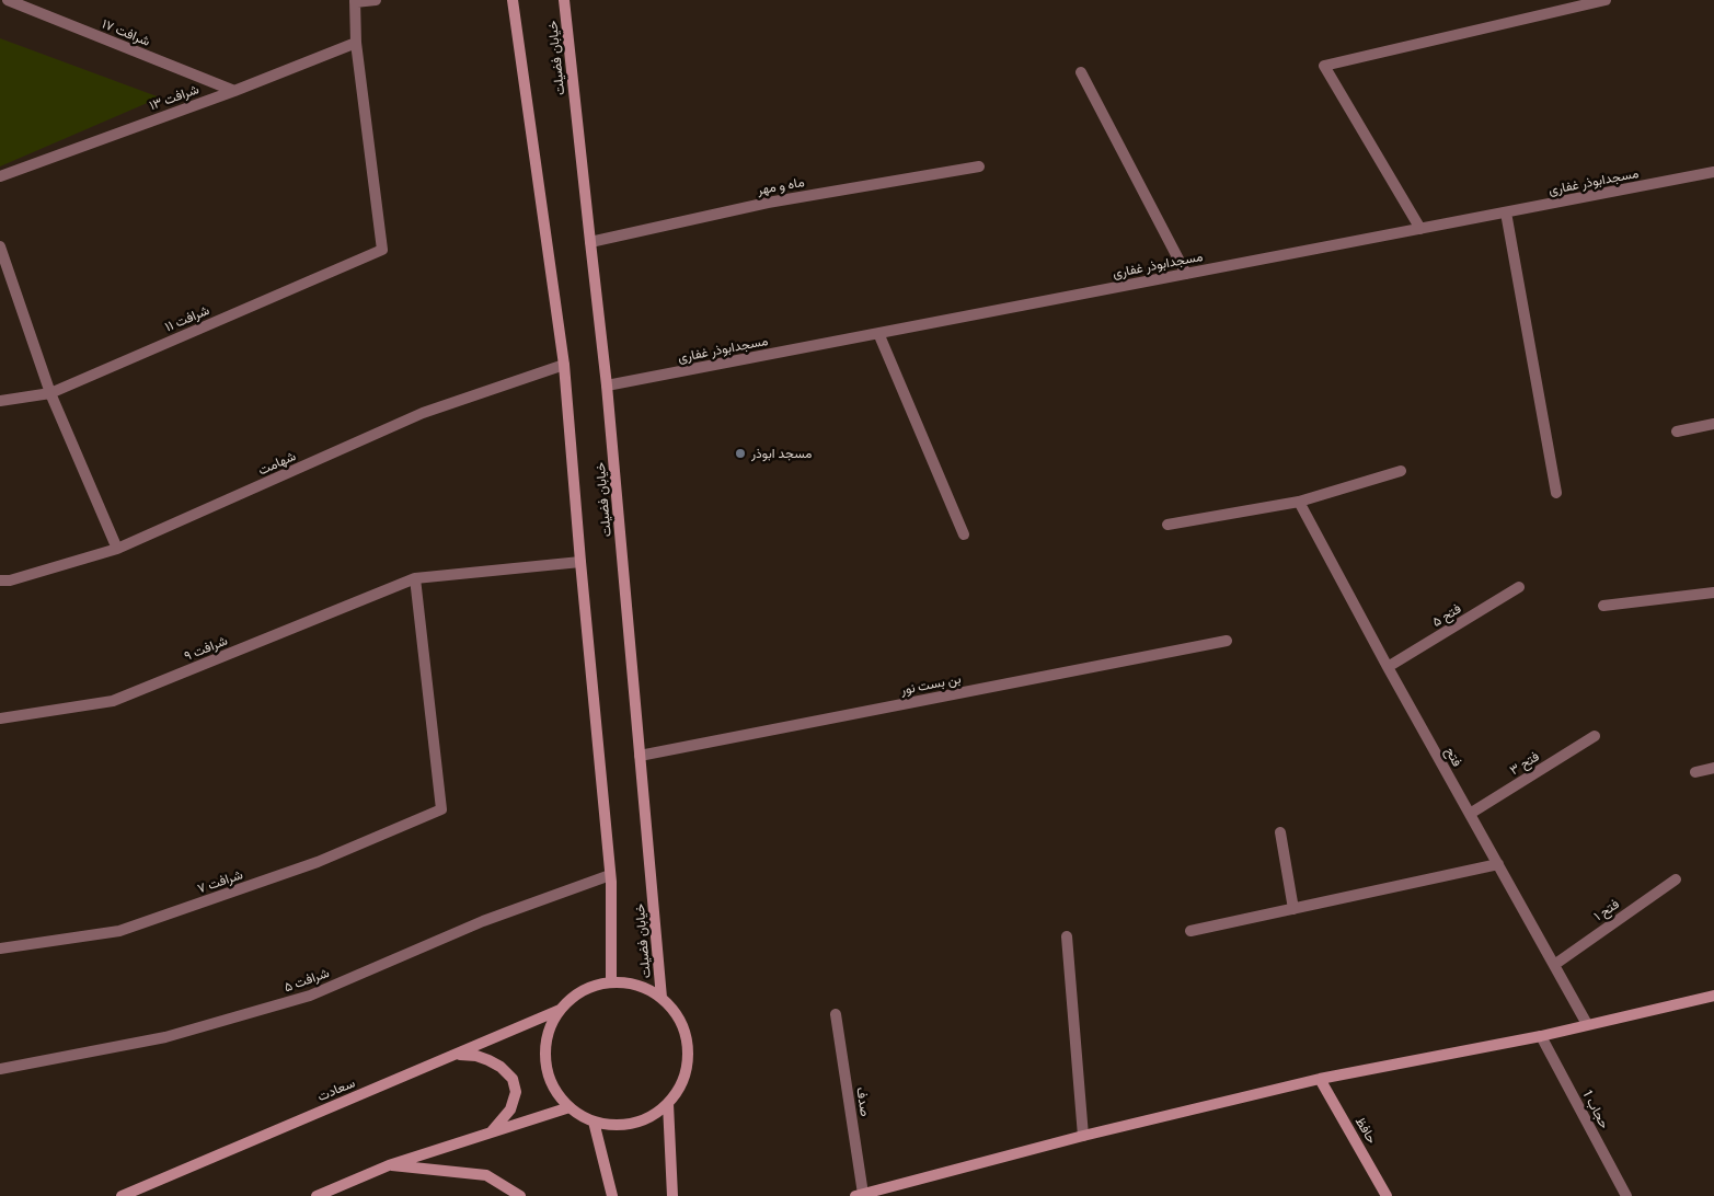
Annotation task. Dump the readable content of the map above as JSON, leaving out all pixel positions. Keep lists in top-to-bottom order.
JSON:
{
  "streets": {
    "main road": ["خیابان فضیلت", "سعادت", "حافظ"],
    "street": [
      "شرافت ۱۷",
      "شرافت ۱۳",
      "مسجدابوذر غفاری",
      "ماه و مهر",
      "شرافت ۱۱",
      "شهامت",
      "فتح ۵",
      "شرافت ۹",
      "بن بست نور",
      "فتح",
      "فتح ۳",
      "شرافت ۷",
      "فتح ۱",
      "شرافت ۵",
      "صدف",
      "حجاب 1"
    ]
  },
  "crossings": [
    ["شرافت ۱۷", "شرافت ۱۳"],
    ["خیابان فضیلت", "مسجدابوذر غفاری"],
    ["خیابان فضیلت", "ماه و مهر"],
    ["خیابان فضیلت", "شهامت"],
    ["خیابان فضیلت", "شرافت ۹"],
    ["خیابان فضیلت", "بن بست نور"],
    ["خیابان فضیلت", "شرافت ۵"],
    ["خیابان فضیلت", "سعادت"],
    ["شرافت ۱۳", "شرافت ۱۱"],
    ["فتح ۵", "فتح"],
    ["شرافت ۹", "شرافت ۷"],
    ["فتح", "فتح ۳"],
    ["فتح", "فتح ۱"]
  ],
  "places": ["مسجد ابوذر"]
}
